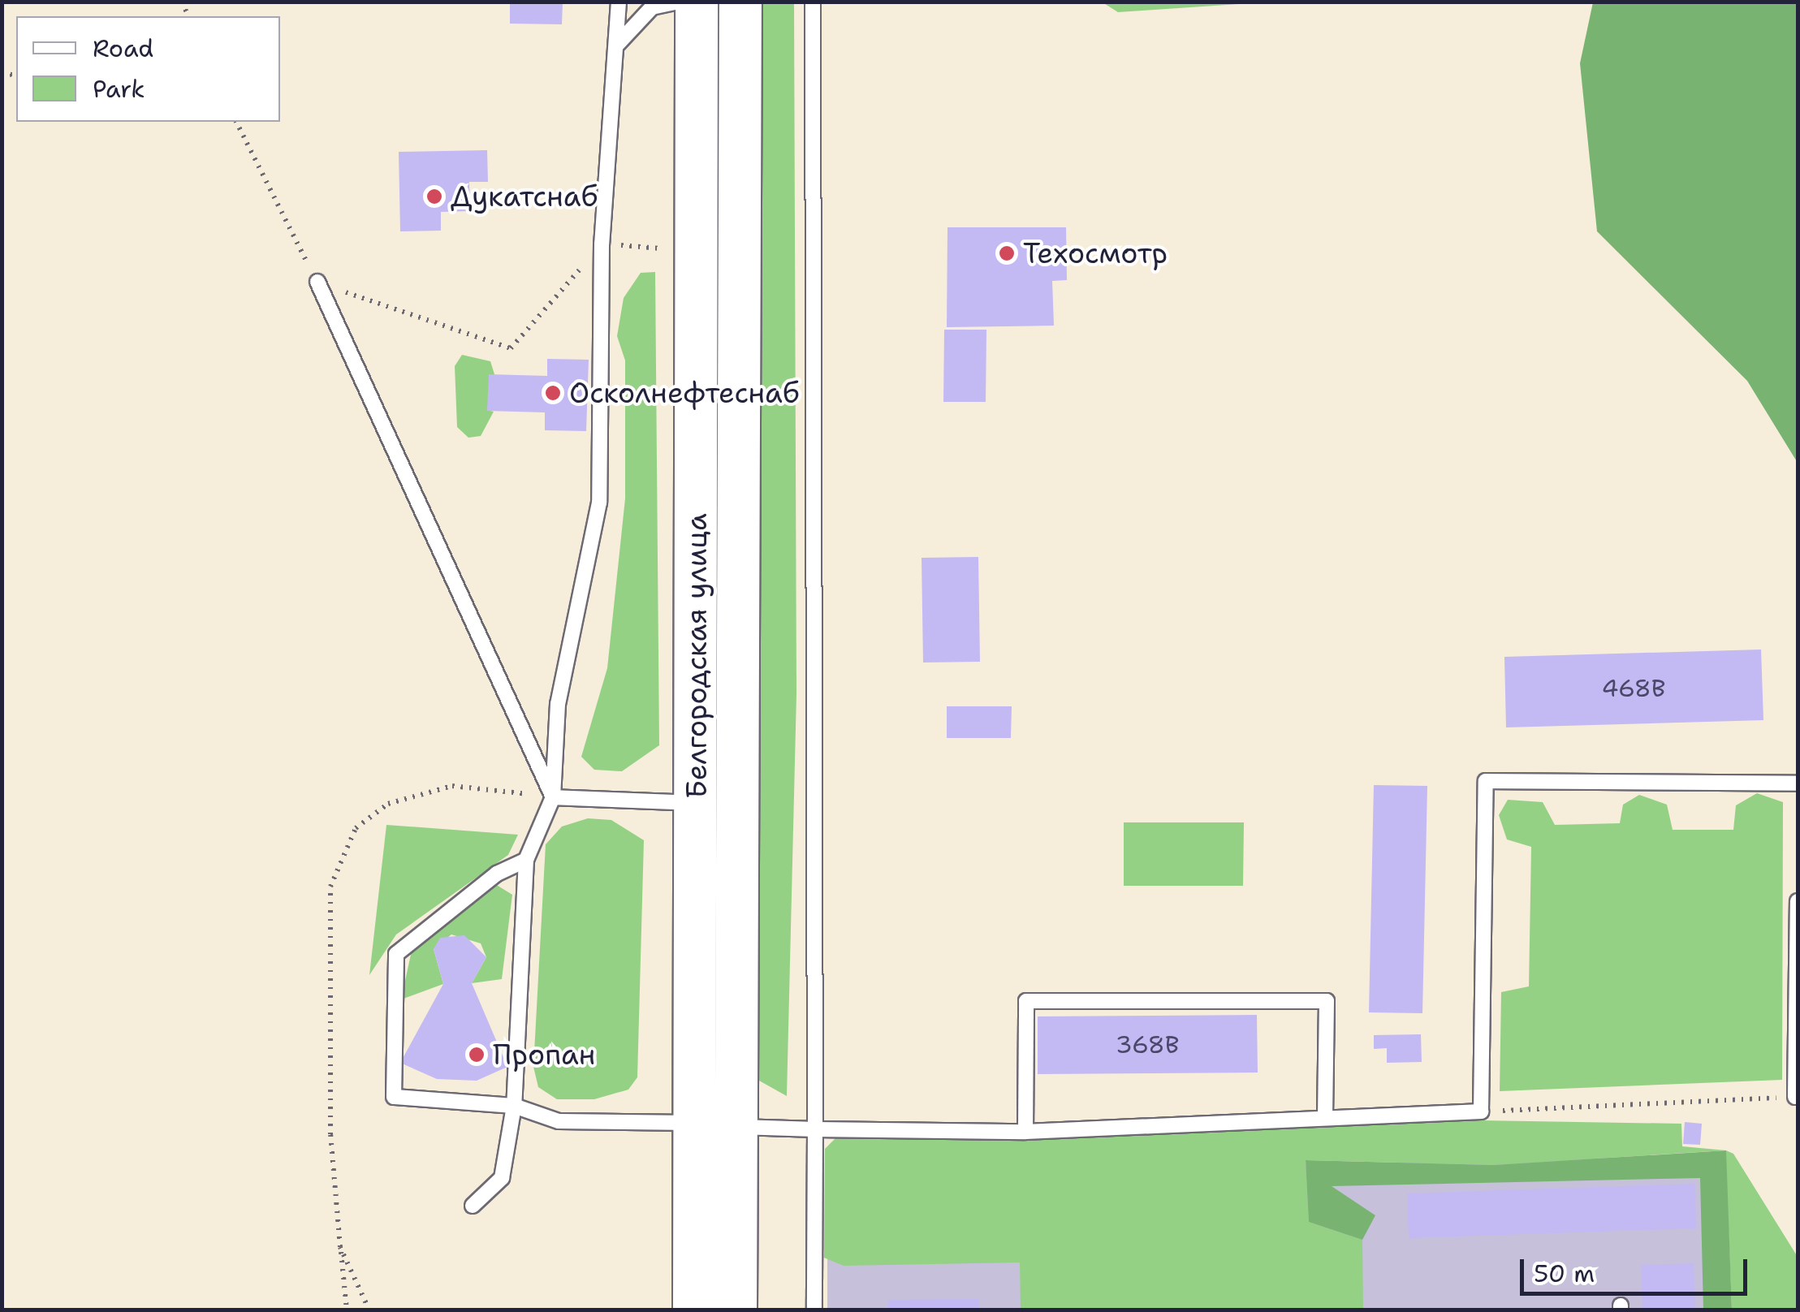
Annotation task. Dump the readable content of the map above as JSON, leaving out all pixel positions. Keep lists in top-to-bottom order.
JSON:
{
  "streets": {
    "main road": ["Белгородская улица"]
  },
  "places": [
    "Дукатснаб",
    "Техосмотр",
    "Осколнефтеснаб",
    "Пропан"
  ],
  "house_numbers": ["468В", "368В"],
  "legend": ["Road", "Park"],
  "scale_bar": "50 m"
}
